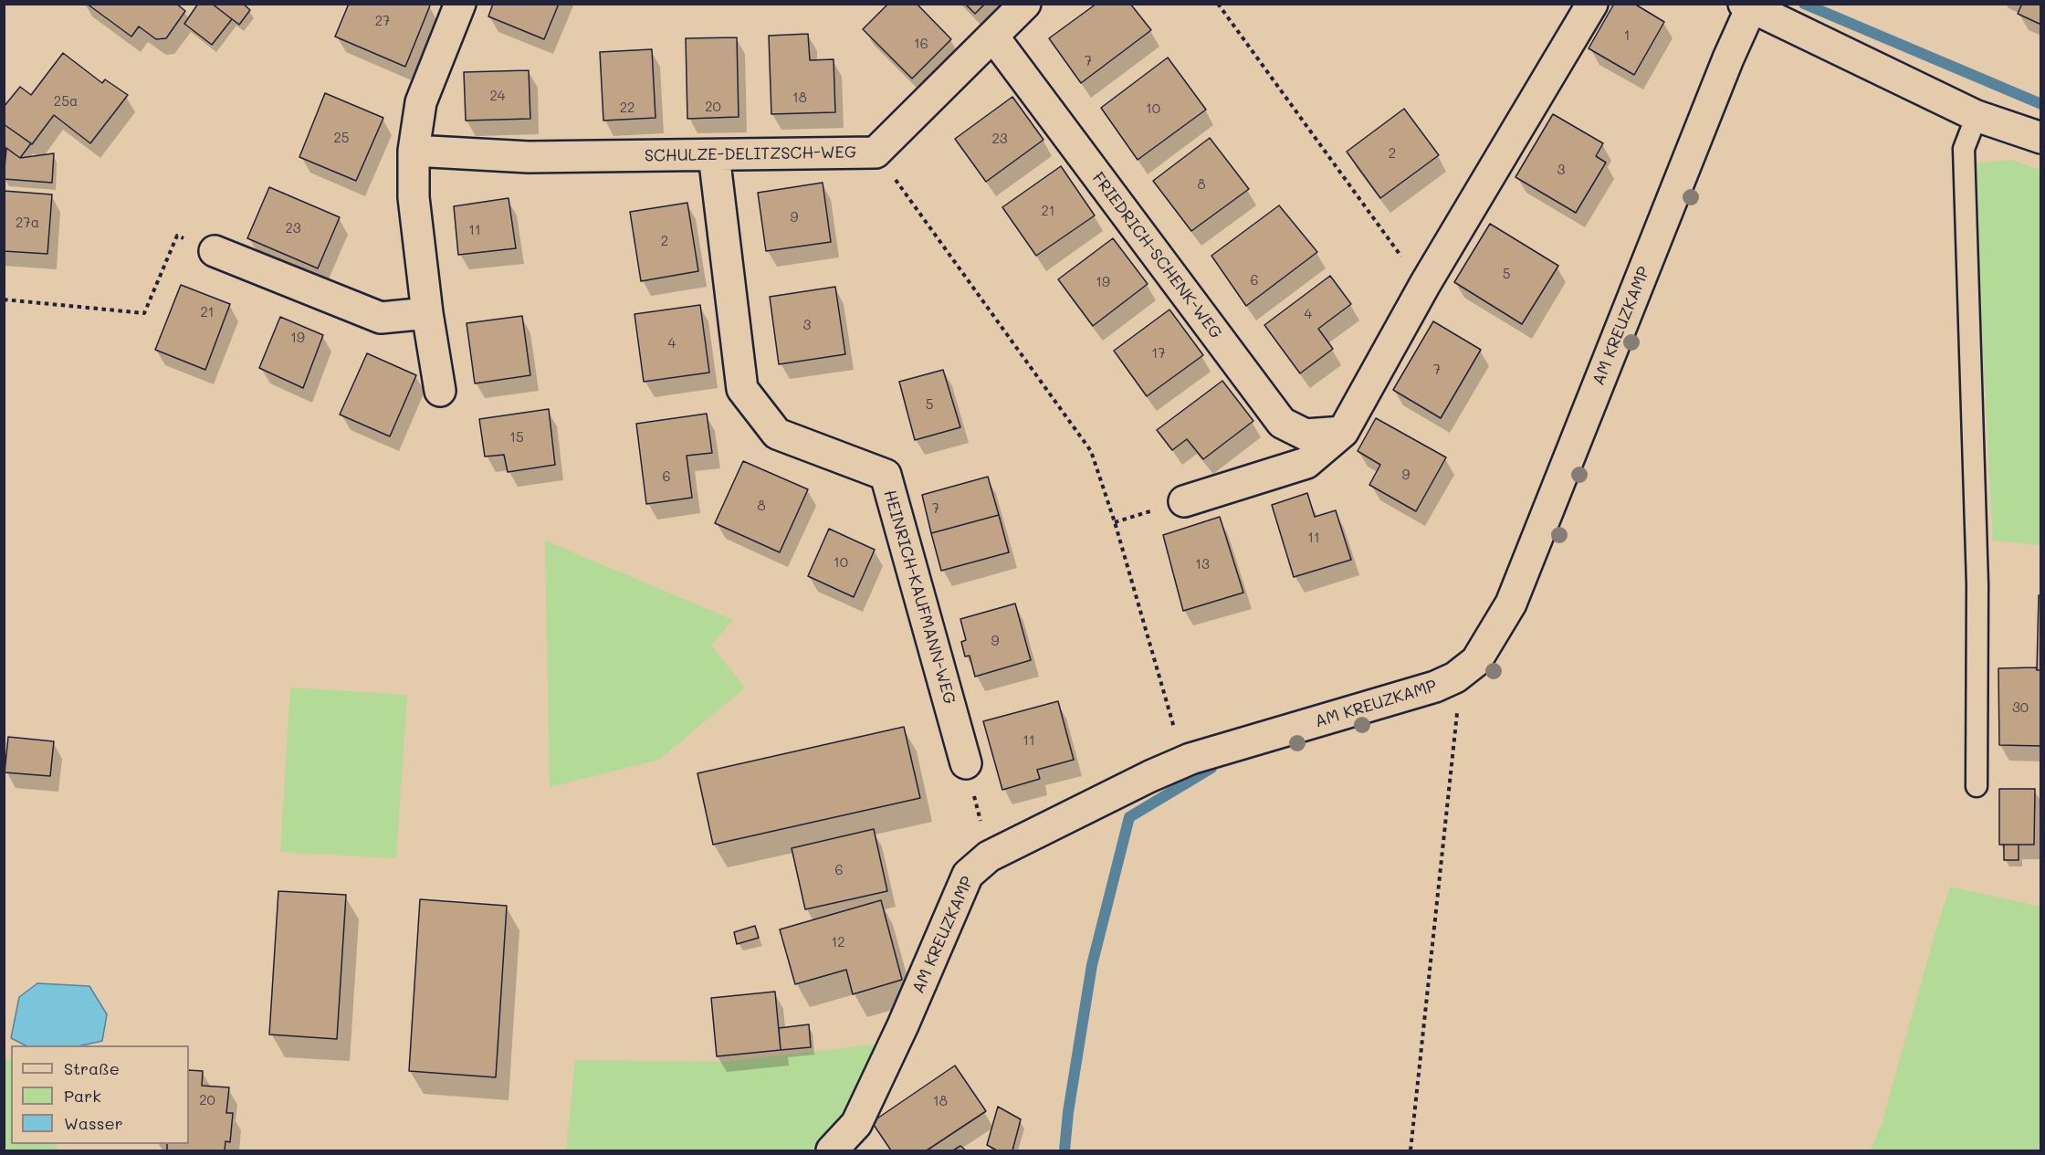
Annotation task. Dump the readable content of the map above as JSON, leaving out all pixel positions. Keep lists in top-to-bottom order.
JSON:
{
  "streets": {
    "street": [
      "SCHULZE-DELITZSCH-WEG",
      "FRIEDRICH-SCHENK-WEG",
      "AM KREUZKAMP",
      "HEINRICH-KAUFMANN-WEG"
    ]
  },
  "crossings": [
    ["SCHULZE-DELITZSCH-WEG", "FRIEDRICH-SCHENK-WEG"],
    ["SCHULZE-DELITZSCH-WEG", "HEINRICH-KAUFMANN-WEG"]
  ],
  "house_numbers": [
    "27",
    "1",
    "16",
    "7",
    "24",
    "18",
    "25a",
    "20",
    "22",
    "10",
    "25",
    "23",
    "2",
    "3",
    "8",
    "21",
    "9",
    "27a",
    "23",
    "11",
    "2",
    "5",
    "6",
    "19",
    "21",
    "4",
    "3",
    "19",
    "4",
    "17",
    "7",
    "5",
    "15",
    "9",
    "6",
    "8",
    "7",
    "11",
    "10",
    "13",
    "9",
    "30",
    "11",
    "6",
    "12",
    "20",
    "18"
  ],
  "legend": ["Straße", "Park", "Wasser"]
}
